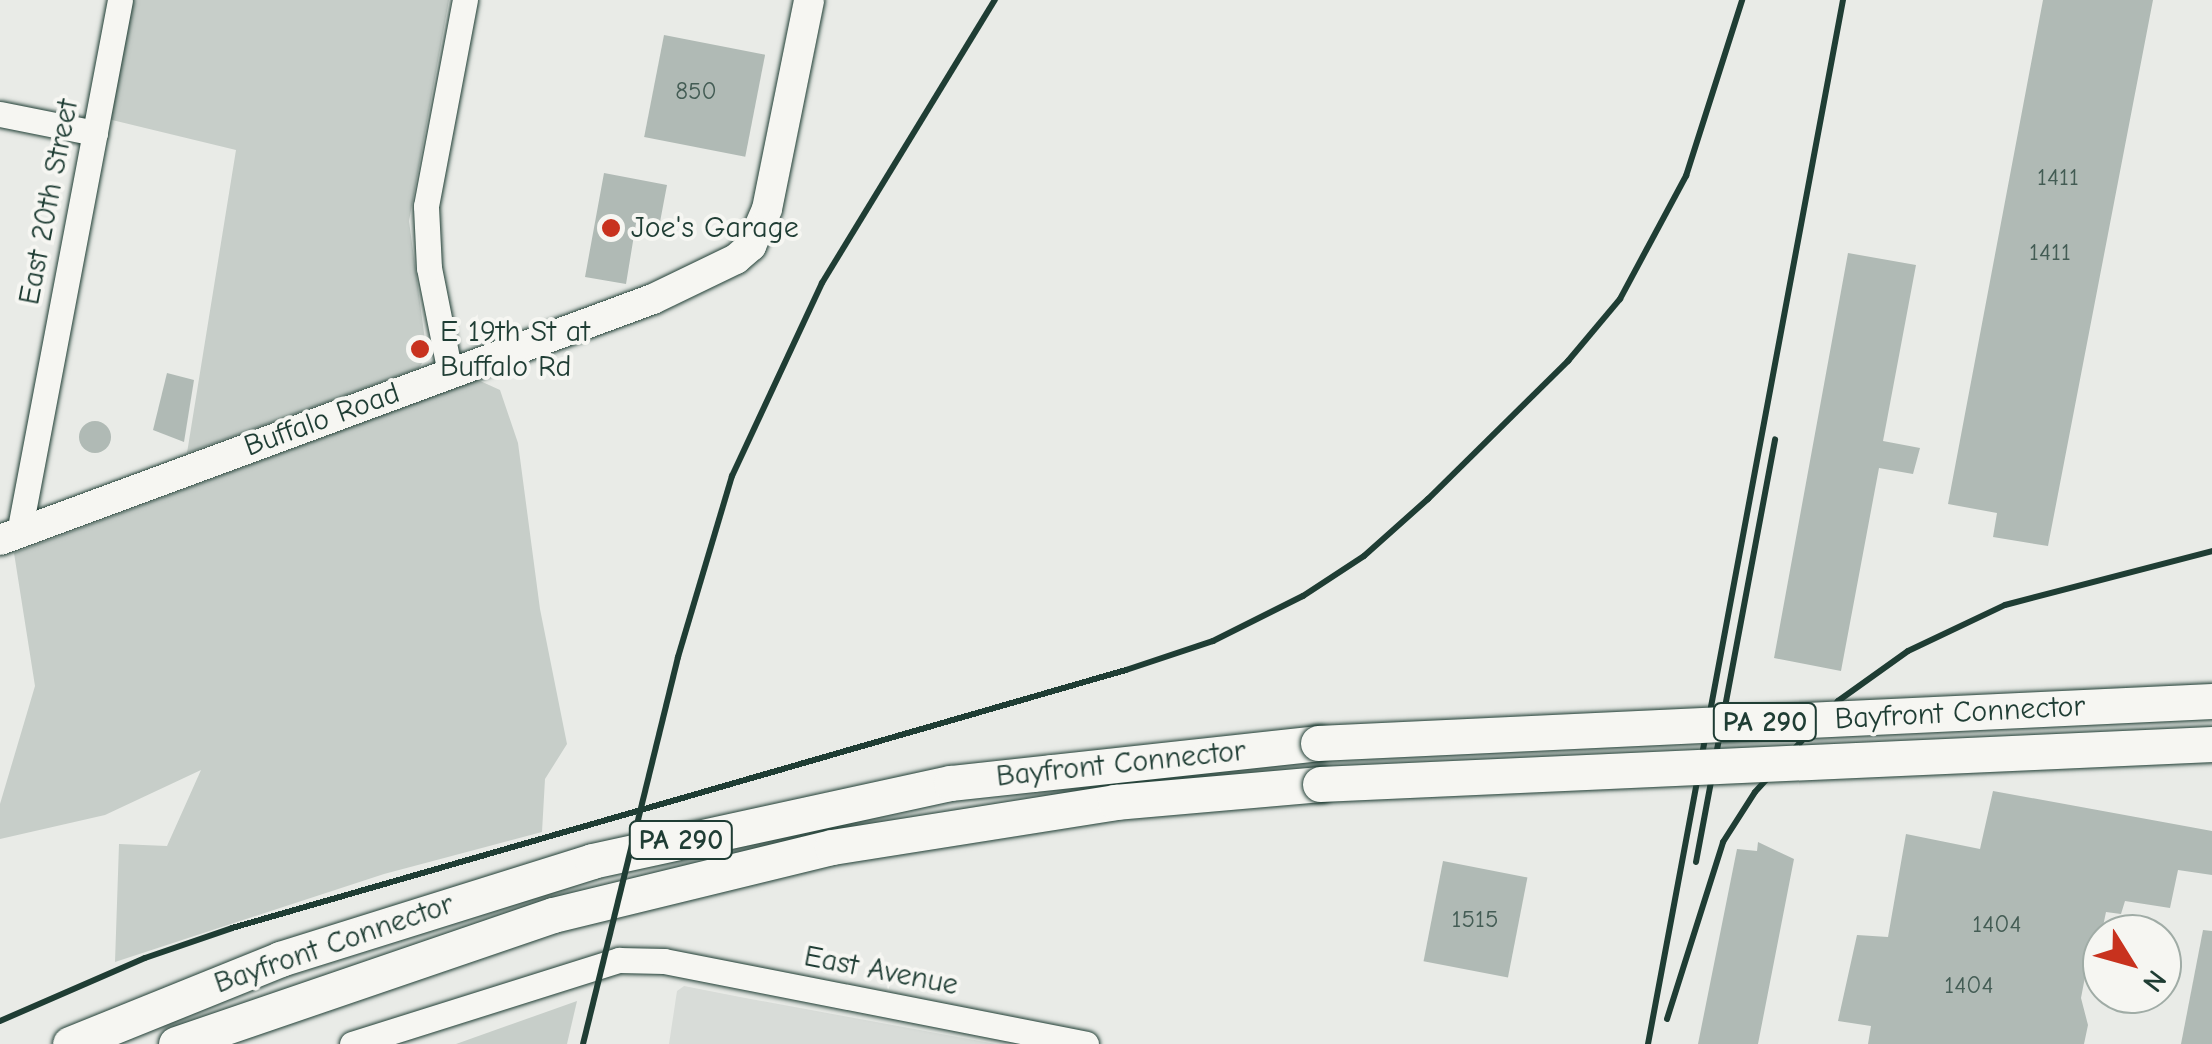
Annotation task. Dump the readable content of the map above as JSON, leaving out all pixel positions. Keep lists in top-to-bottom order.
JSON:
{
  "streets": {
    "highway": ["Bayfront Connector", "PA 290"],
    "main road": ["Buffalo Road"],
    "street": ["East 20th Street", "East Avenue"]
  },
  "crossings": [
    ["East 20th Street", "Buffalo Road"]
  ],
  "places": ["Joe's Garage", "E 19th St at Buffalo Rd"],
  "house_numbers": [
    "850",
    "1411",
    "1411",
    "1515",
    "1404",
    "1404"
  ],
  "north": "bottom right"
}
